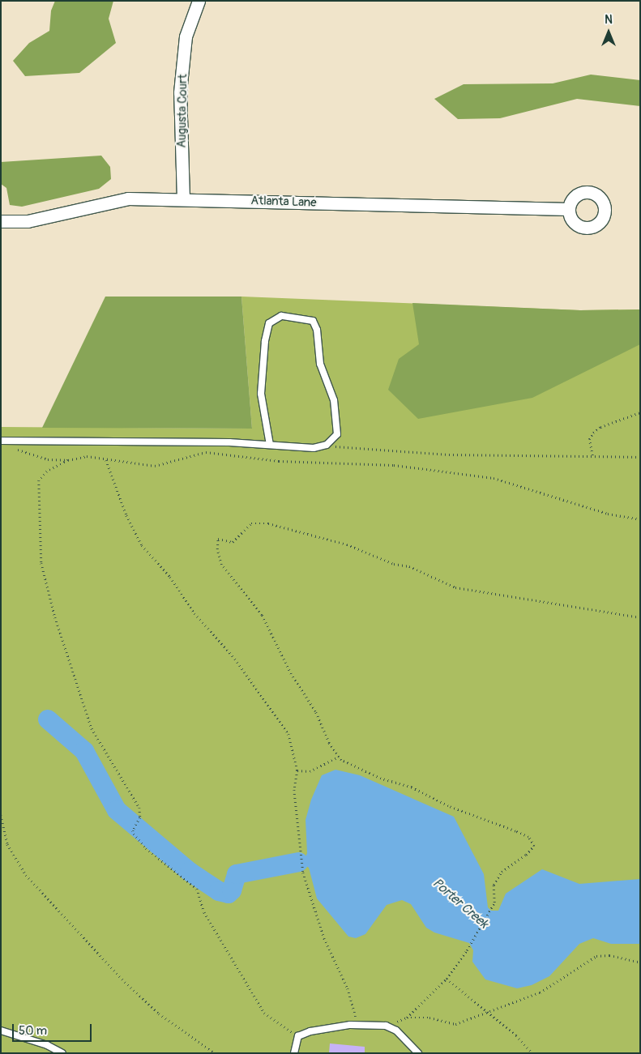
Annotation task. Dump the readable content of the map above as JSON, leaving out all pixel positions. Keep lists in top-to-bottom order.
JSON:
{
  "streets": {
    "street": ["Augusta Court", "Atlanta Lane"]
  },
  "crossings": [
    ["Augusta Court", "Atlanta Lane"]
  ],
  "water": ["Porter Creek"],
  "scale_bar": "50 m",
  "north": "top"
}
